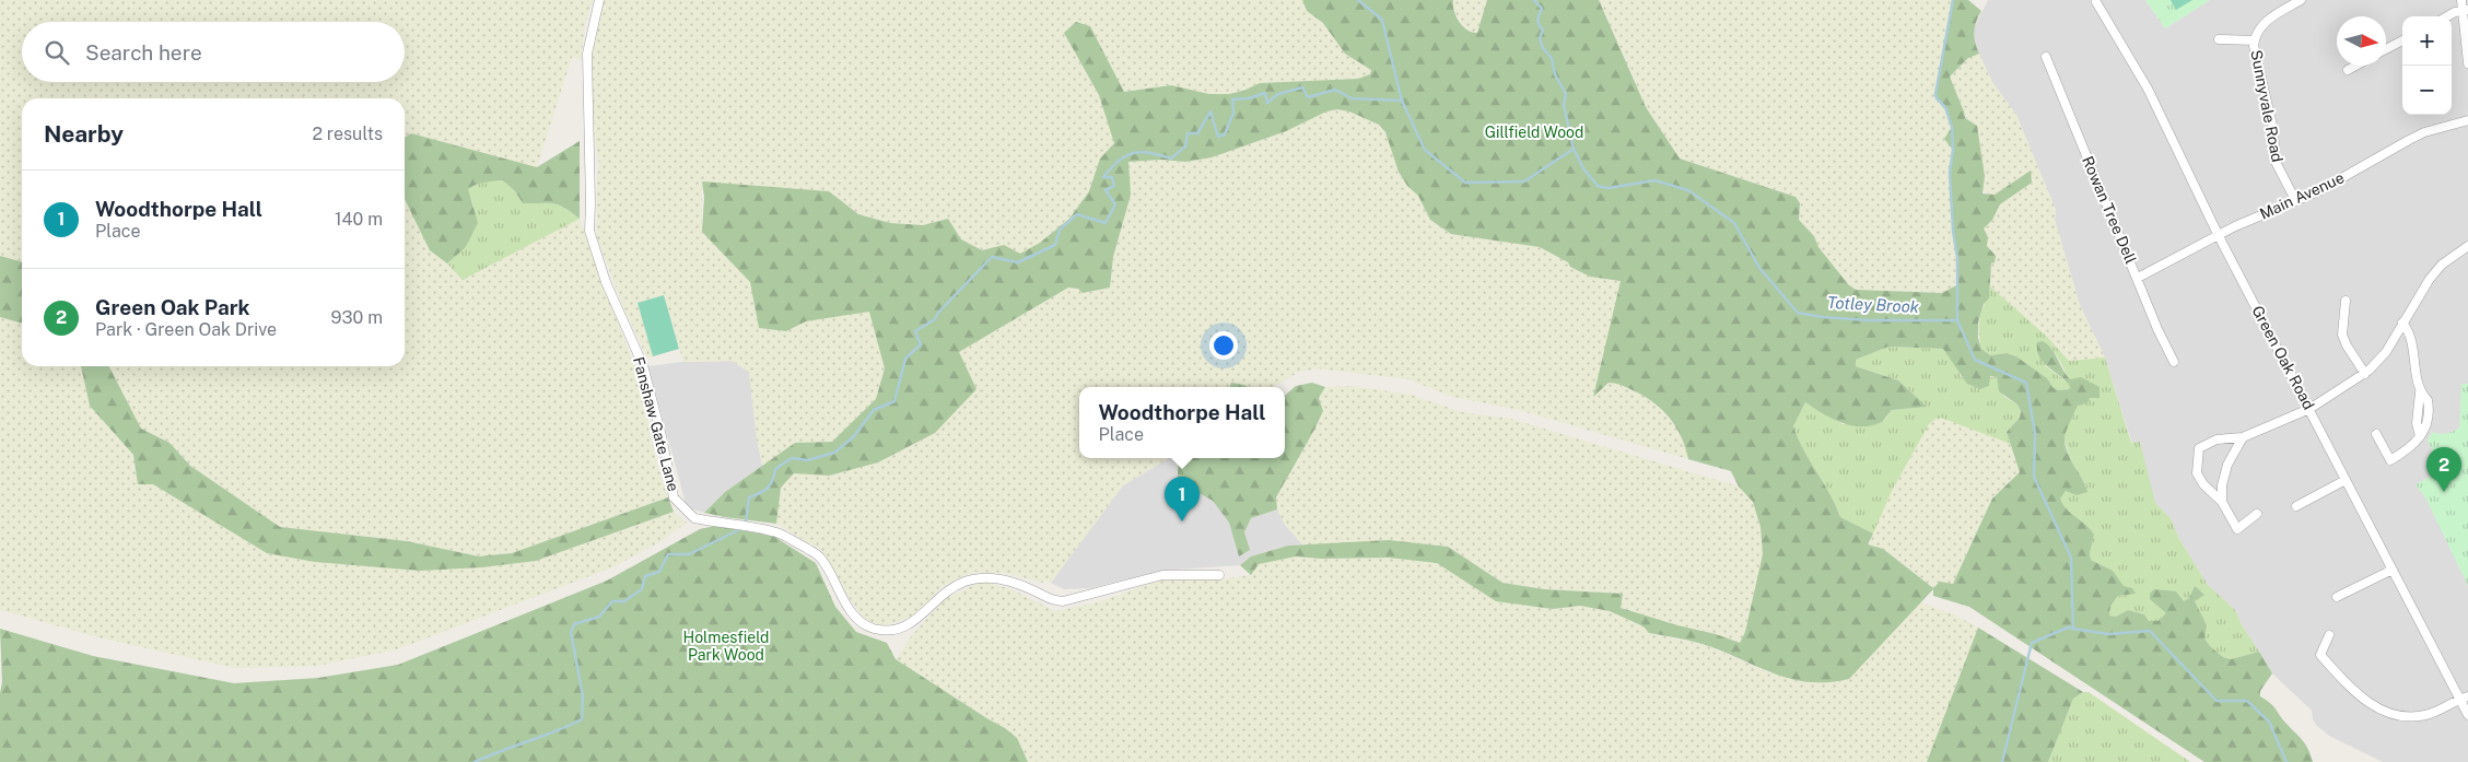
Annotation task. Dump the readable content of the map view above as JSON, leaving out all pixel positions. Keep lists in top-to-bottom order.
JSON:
{
  "streets": {
    "street": [
      "Sunnyvale Road",
      "Main Avenue",
      "Rowan Tree Dell",
      "Green Oak Road",
      "Fanshaw Gate Lane"
    ]
  },
  "crossings": [
    ["Sunnyvale Road", "Main Avenue"],
    ["Main Avenue", "Rowan Tree Dell"],
    ["Main Avenue", "Green Oak Road"]
  ],
  "water": ["Totley Brook"],
  "parks": ["Gillfield Wood", "Holmesfield Park Wood"],
  "north": "right",
  "page": {
    "map_buttons": ["+", "−"],
    "search": "Search here",
    "heading": ["Nearby", "2 results"],
    "list": [
      {
        "mark": "1",
        "name": "Woodthorpe Hall",
        "note": "Place",
        "value": "140 m"
      },
      {
        "mark": "2",
        "name": "Green Oak Park",
        "note": "Park · Green Oak Drive",
        "value": "930 m"
      }
    ],
    "popup": ["Woodthorpe Hall", "Place"],
    "pins": ["2", "1"]
  }
}
